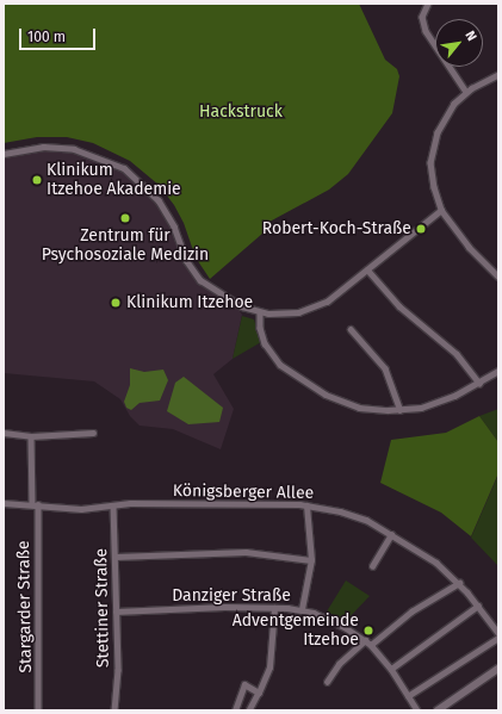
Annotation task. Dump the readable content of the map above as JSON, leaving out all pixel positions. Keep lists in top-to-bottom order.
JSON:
{
  "streets": {
    "street": [
      "Königsberger Allee",
      "Danziger Straße",
      "Stargarder Straße",
      "Stettiner Straße"
    ]
  },
  "crossings": [
    ["Königsberger Allee", "Stargarder Straße"],
    ["Königsberger Allee", "Stettiner Straße"],
    ["Danziger Straße", "Stettiner Straße"]
  ],
  "parks": ["Hackstruck"],
  "places": [
    "Klinikum Itzehoe Akademie",
    "Zentrum für Psychosoziale Medizin",
    "Robert-Koch-Straße",
    "Klinikum Itzehoe",
    "Adventgemeinde Itzehoe"
  ],
  "scale_bar": "100 m",
  "north": "top right"
}
